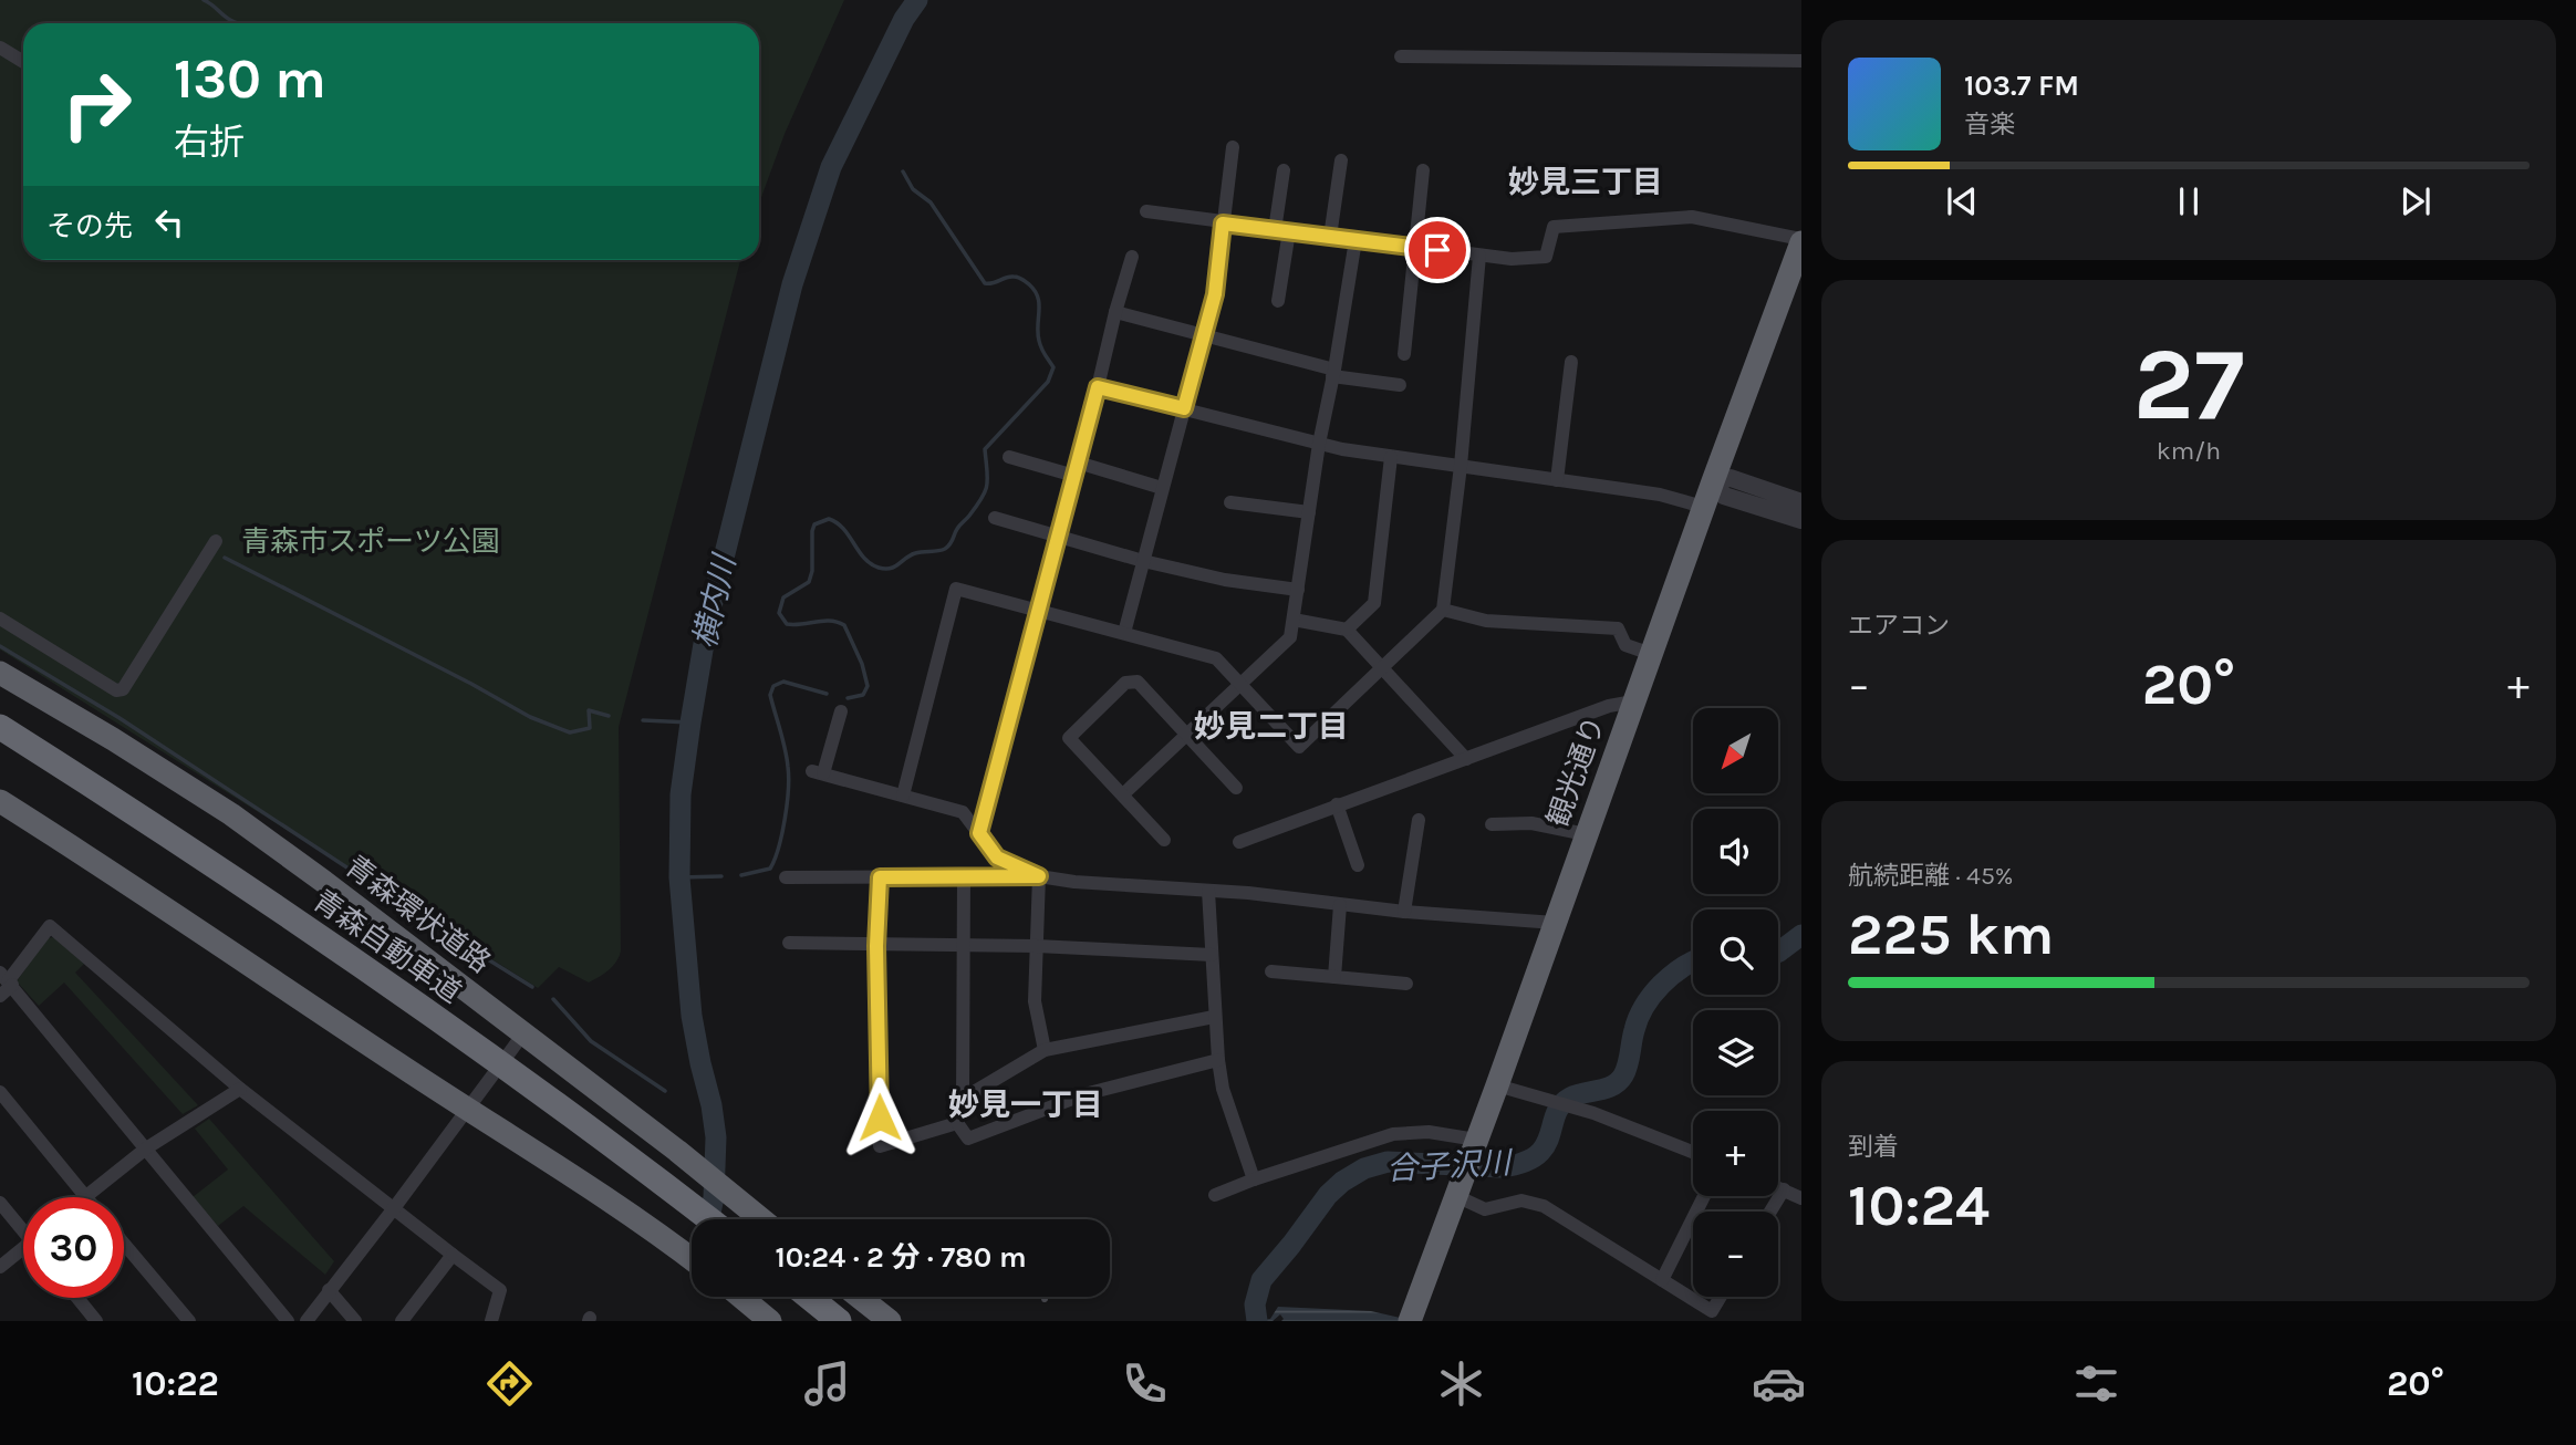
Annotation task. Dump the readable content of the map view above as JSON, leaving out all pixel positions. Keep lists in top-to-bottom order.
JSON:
{
  "streets": {
    "highway": ["観光通り", "青森環状道路", "青森自動車道"]
  },
  "districts": ["妙見三丁目", "妙見二丁目", "妙見一丁目"],
  "water": ["横内川", "合子沢川"],
  "parks": ["青森市スポーツ公園"],
  "north": "bottom left",
  "page": {
    "turn": ["130 m", "右折"],
    "song": ["103.7 FM", "音楽"],
    "then": "その先",
    "tile": [
      ["27", "km/h"],
      "エアコン",
      ["航続距離 · 45%", "225 km"],
      ["到着", "10:24"]
    ],
    "heat": ["−", "20°", "+"],
    "map_buttons": ["+", "−"],
    "limit": "30",
    "trip": "10:24 · 2 分 · 780 m",
    "tabs": ["10:22", "20°"]
  }
}
